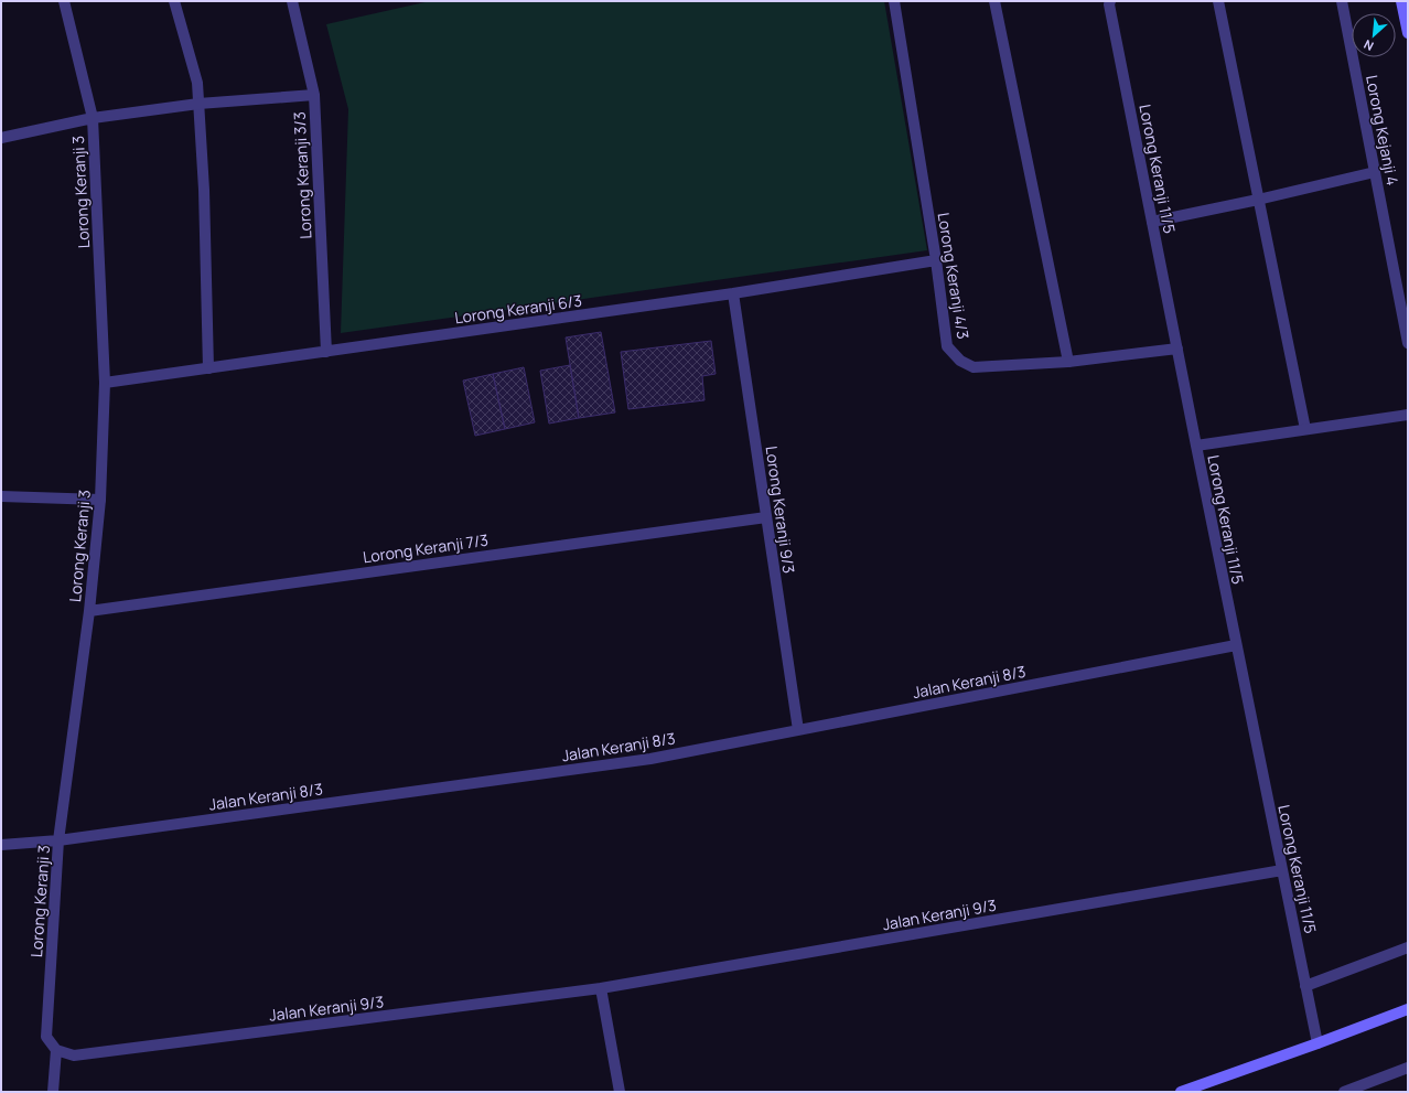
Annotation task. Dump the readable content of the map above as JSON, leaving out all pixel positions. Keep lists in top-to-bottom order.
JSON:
{
  "streets": {
    "street": [
      "Lorong Kejanji 4",
      "Lorong Keranji 11/5",
      "Lorong Keranji 3/3",
      "Lorong Keranji 3",
      "Lorong Keranji 4/3",
      "Lorong Keranji 6/3",
      "Lorong Keranji 9/3",
      "Lorong Keranji 7/3",
      "Jalan Keranji 8/3",
      "Jalan Keranji 9/3"
    ]
  },
  "crossings": [
    ["Lorong Keranji 11/5", "Lorong Keranji 4/3"],
    ["Lorong Keranji 11/5", "Jalan Keranji 8/3"],
    ["Lorong Keranji 11/5", "Jalan Keranji 9/3"],
    ["Lorong Keranji 3/3", "Lorong Keranji 6/3"],
    ["Lorong Keranji 3", "Lorong Keranji 6/3"],
    ["Lorong Keranji 3", "Lorong Keranji 7/3"],
    ["Lorong Keranji 3", "Jalan Keranji 8/3"],
    ["Lorong Keranji 3", "Jalan Keranji 9/3"],
    ["Lorong Keranji 4/3", "Lorong Keranji 6/3"],
    ["Lorong Keranji 6/3", "Lorong Keranji 9/3"],
    ["Lorong Keranji 9/3", "Lorong Keranji 7/3"],
    ["Lorong Keranji 9/3", "Jalan Keranji 8/3"]
  ],
  "north": "bottom left"
}
